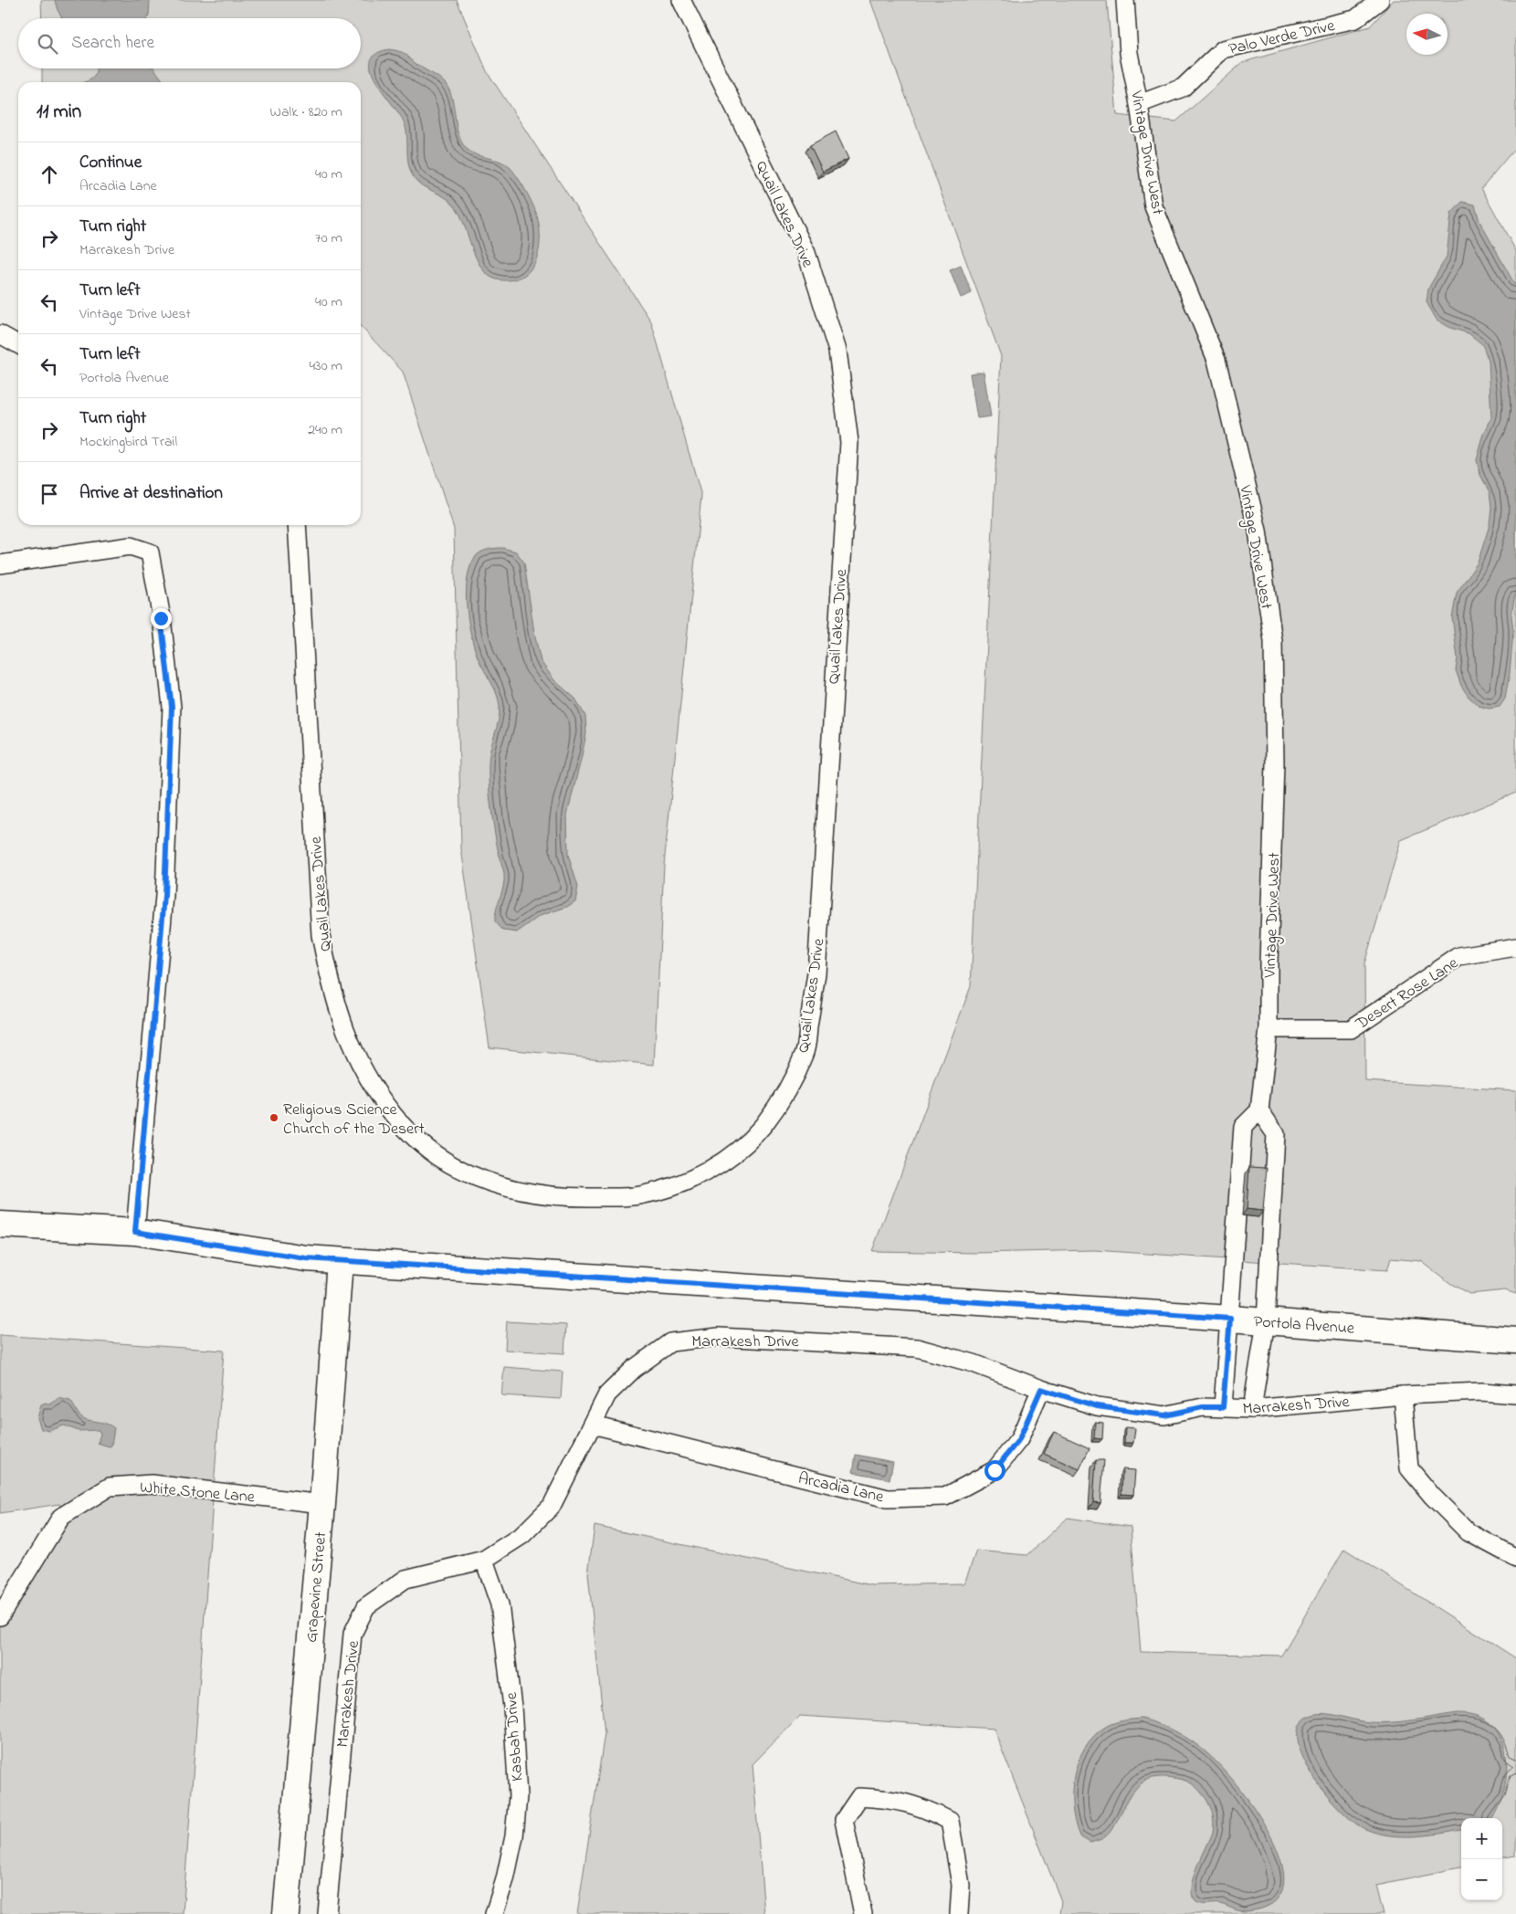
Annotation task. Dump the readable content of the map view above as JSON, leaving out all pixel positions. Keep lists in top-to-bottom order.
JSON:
{
  "streets": {
    "street": [
      "Palo Verde Drive",
      "Vintage Drive West",
      "Quail Lakes Drive",
      "Desert Rose Lane",
      "Portola Avenue",
      "Marrakesh Drive",
      "Arcadia Lane",
      "White Stone Lane",
      "Grapevine Street",
      "Kasbah Drive"
    ]
  },
  "crossings": [
    ["Palo Verde Drive", "Vintage Drive West"],
    ["Vintage Drive West", "Desert Rose Lane"],
    ["Portola Avenue", "Grapevine Street"],
    ["Marrakesh Drive", "Arcadia Lane"],
    ["Marrakesh Drive", "Kasbah Drive"],
    ["White Stone Lane", "Grapevine Street"]
  ],
  "places": ["Religious Science Church of the Desert"],
  "north": "left",
  "page": {
    "search": "Search here",
    "heading": ["11 min", "Walk · 820 m"],
    "list": [
      ["Continue", "Arcadia Lane", "40 m"],
      ["Turn right", "Marrakesh Drive", "70 m"],
      ["Turn left", "Vintage Drive West", "40 m"],
      ["Turn left", "Portola Avenue", "430 m"],
      ["Turn right", "Mockingbird Trail", "240 m"],
      "Arrive at destination"
    ],
    "map_buttons": ["+", "−"]
  }
}
